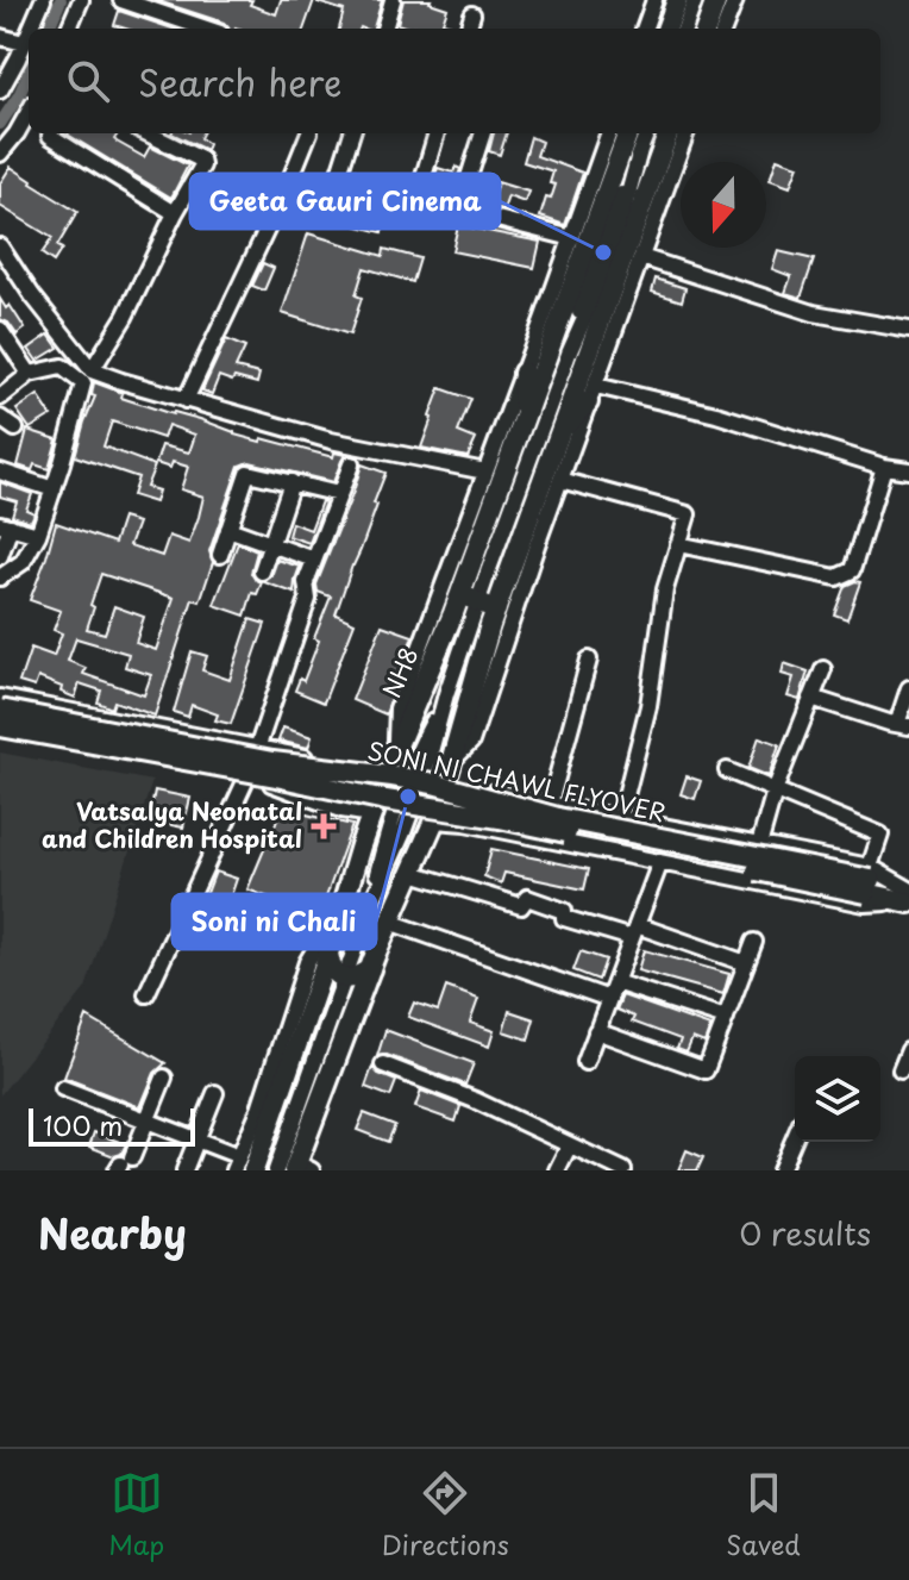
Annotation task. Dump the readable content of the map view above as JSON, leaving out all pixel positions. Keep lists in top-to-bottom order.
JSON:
{
  "streets": {
    "main road": ["NH8", "SONI NI CHAWL FLYOVER"]
  },
  "places": {
    "other": ["Geeta Gauri Cinema", "Soni ni Chali"],
    "health": ["Vatsalya Neonatal and Children Hospital"]
  },
  "scale_bar": "100 m",
  "north": "bottom",
  "page": {
    "search": "Search here",
    "scale": "100 m",
    "heading": ["Nearby", "0 results"],
    "nav": ["Map", "Directions", "Saved"]
  }
}
